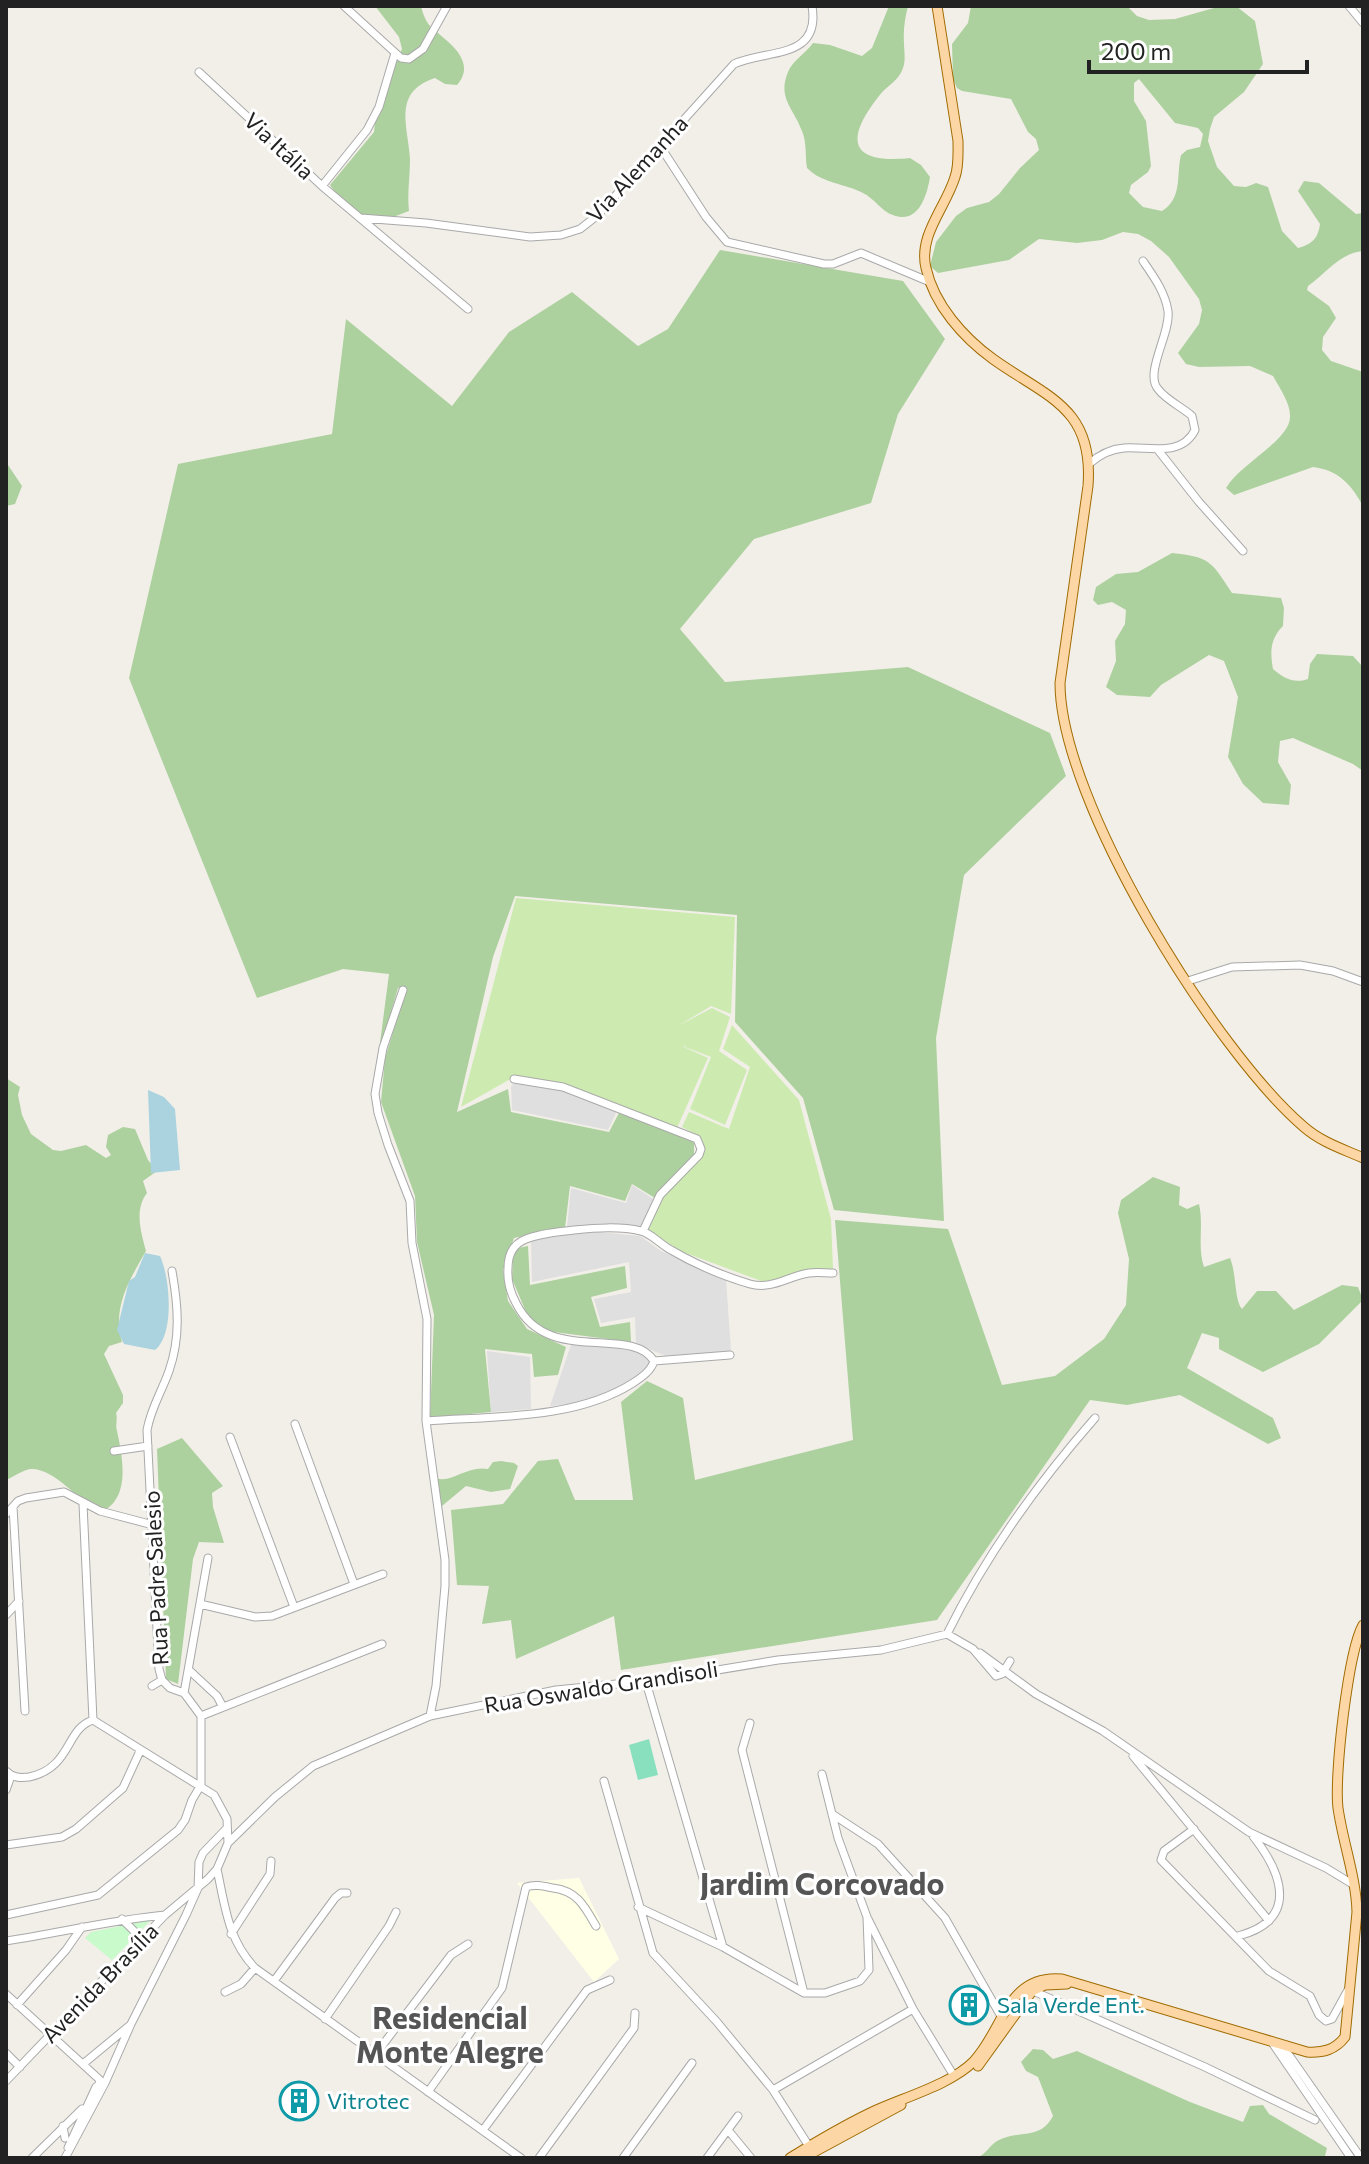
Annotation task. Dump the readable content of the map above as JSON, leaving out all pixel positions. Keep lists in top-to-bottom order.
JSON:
{
  "streets": {
    "street": [
      "Via Itália",
      "Via Alemanha",
      "Rua Padre Salesio",
      "Rua Oswaldo Grandisoli",
      "Avenida Brasília"
    ]
  },
  "crossings": [
    ["Via Itália", "Via Alemanha"]
  ],
  "districts": ["Jardim Corcovado", "Residencial Monte Alegre"],
  "places": {
    "building": ["Sala Verde Ent.", "Vitrotec"]
  },
  "scale_bar": "200 m"
}
